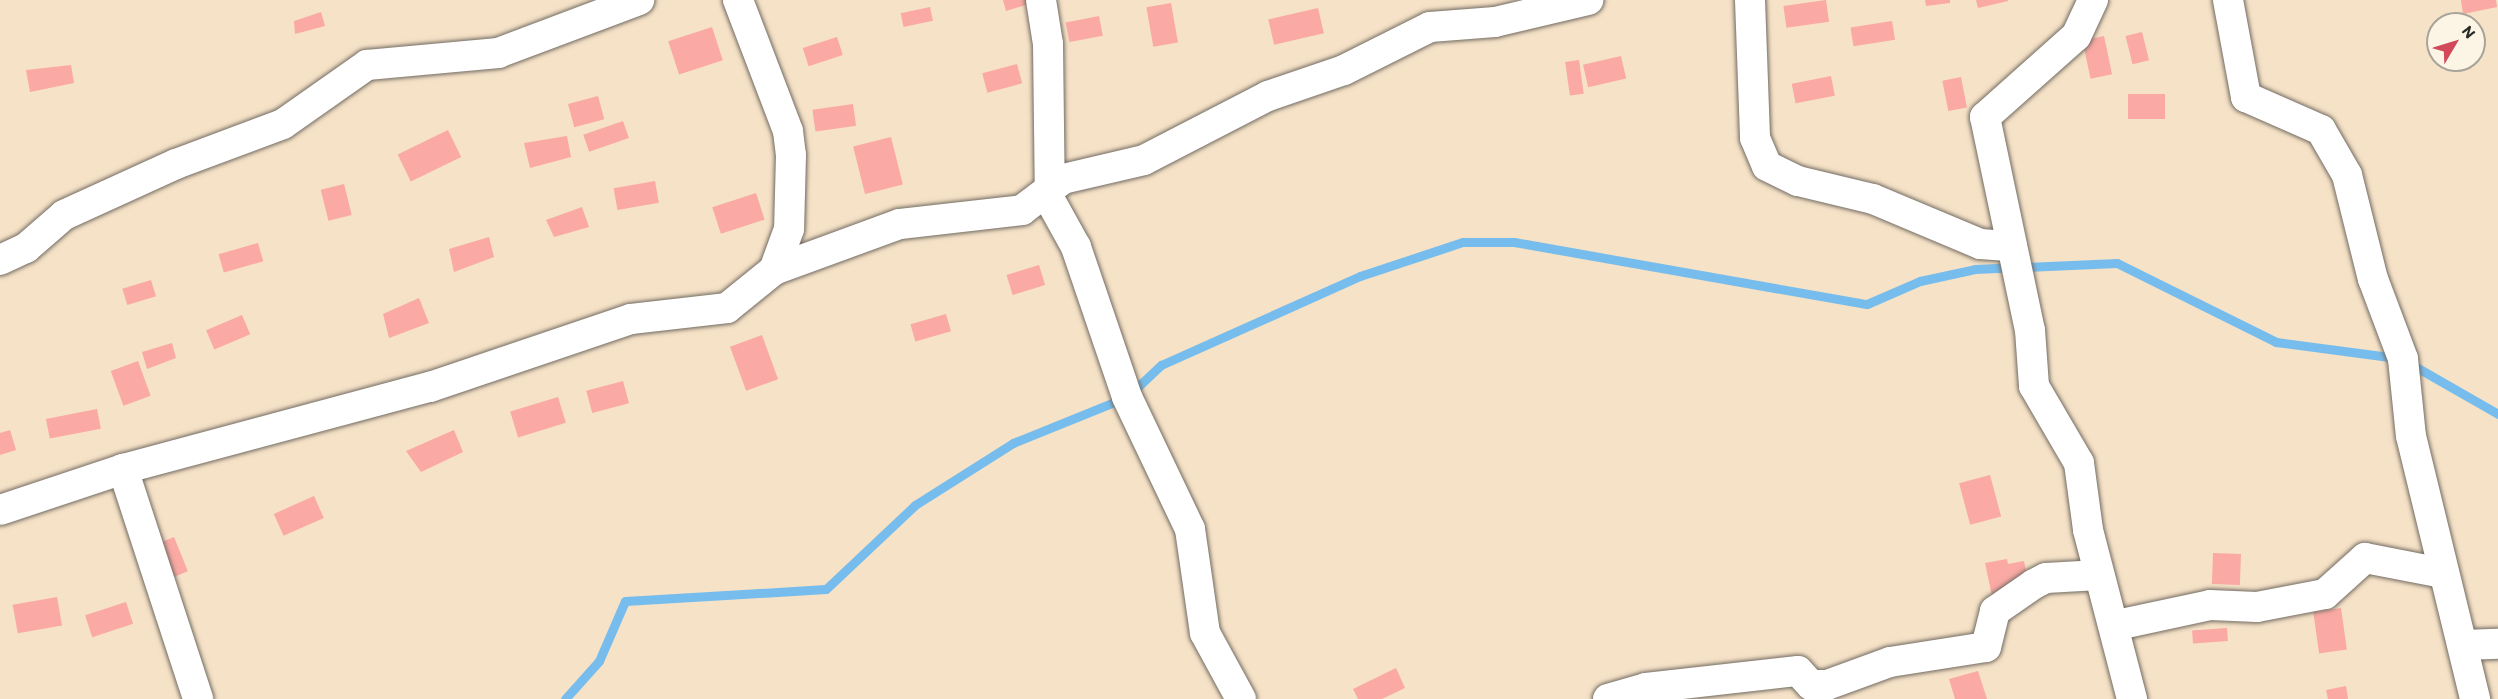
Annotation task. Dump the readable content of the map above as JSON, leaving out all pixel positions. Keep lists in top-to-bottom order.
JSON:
{
  "north": "top right"
}
